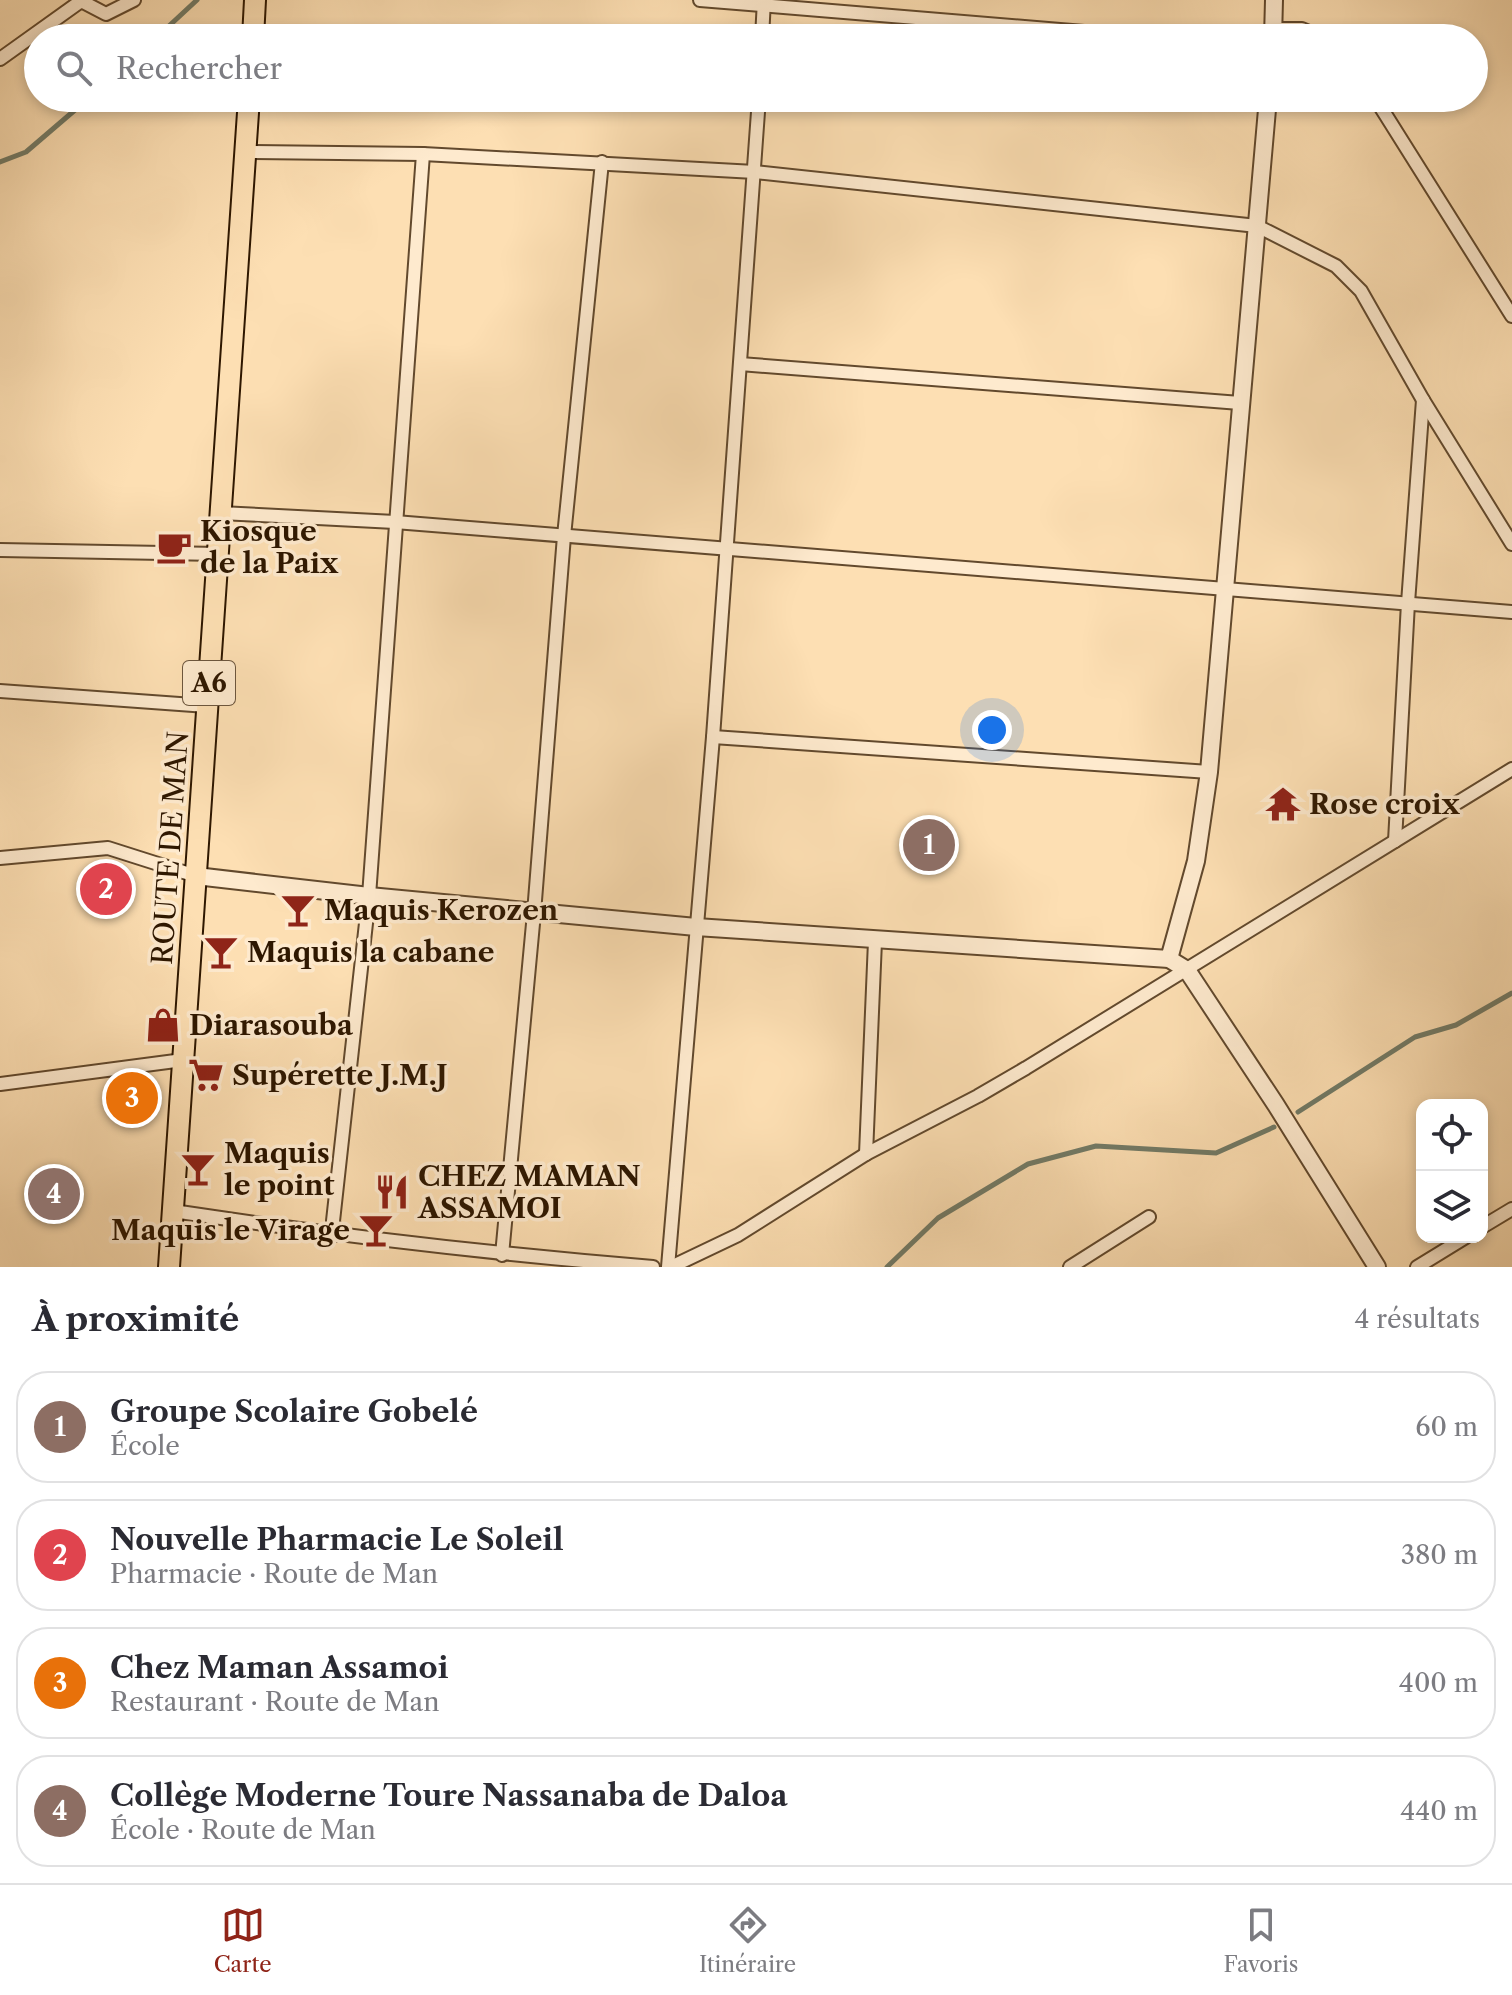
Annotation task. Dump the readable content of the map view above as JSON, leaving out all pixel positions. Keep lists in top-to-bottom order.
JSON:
{
  "streets": {
    "highway": ["A6", "ROUTE DE MAN"]
  },
  "places": {
    "cafe": ["Kiosque de la Paix"],
    "temple": ["Rose croix"],
    "bar": [
      "Maquis Kerozen",
      "Maquis la cabane",
      "Maquis le point",
      "Maquis le Virage"
    ],
    "shop": ["Diarasouba"],
    "supermarket": ["Supérette J.M.J"],
    "restaurant": ["CHEZ MAMAN ASSAMOI"]
  },
  "page": {
    "search": "Rechercher",
    "pins": [
      "1",
      "2",
      "3",
      "4"
    ],
    "heading": ["À proximité", "4 résultats"],
    "list": [
      {
        "mark": "1",
        "name": "Groupe Scolaire Gobelé",
        "note": "École",
        "value": "60 m"
      },
      {
        "mark": "2",
        "name": "Nouvelle Pharmacie Le Soleil",
        "note": "Pharmacie · Route de Man",
        "value": "380 m"
      },
      {
        "mark": "3",
        "name": "Chez Maman Assamoi",
        "note": "Restaurant · Route de Man",
        "value": "400 m"
      },
      {
        "mark": "4",
        "name": "Collège Moderne Toure Nassanaba de Daloa",
        "note": "École · Route de Man",
        "value": "440 m"
      }
    ],
    "nav": ["Carte", "Itinéraire", "Favoris"]
  }
}
